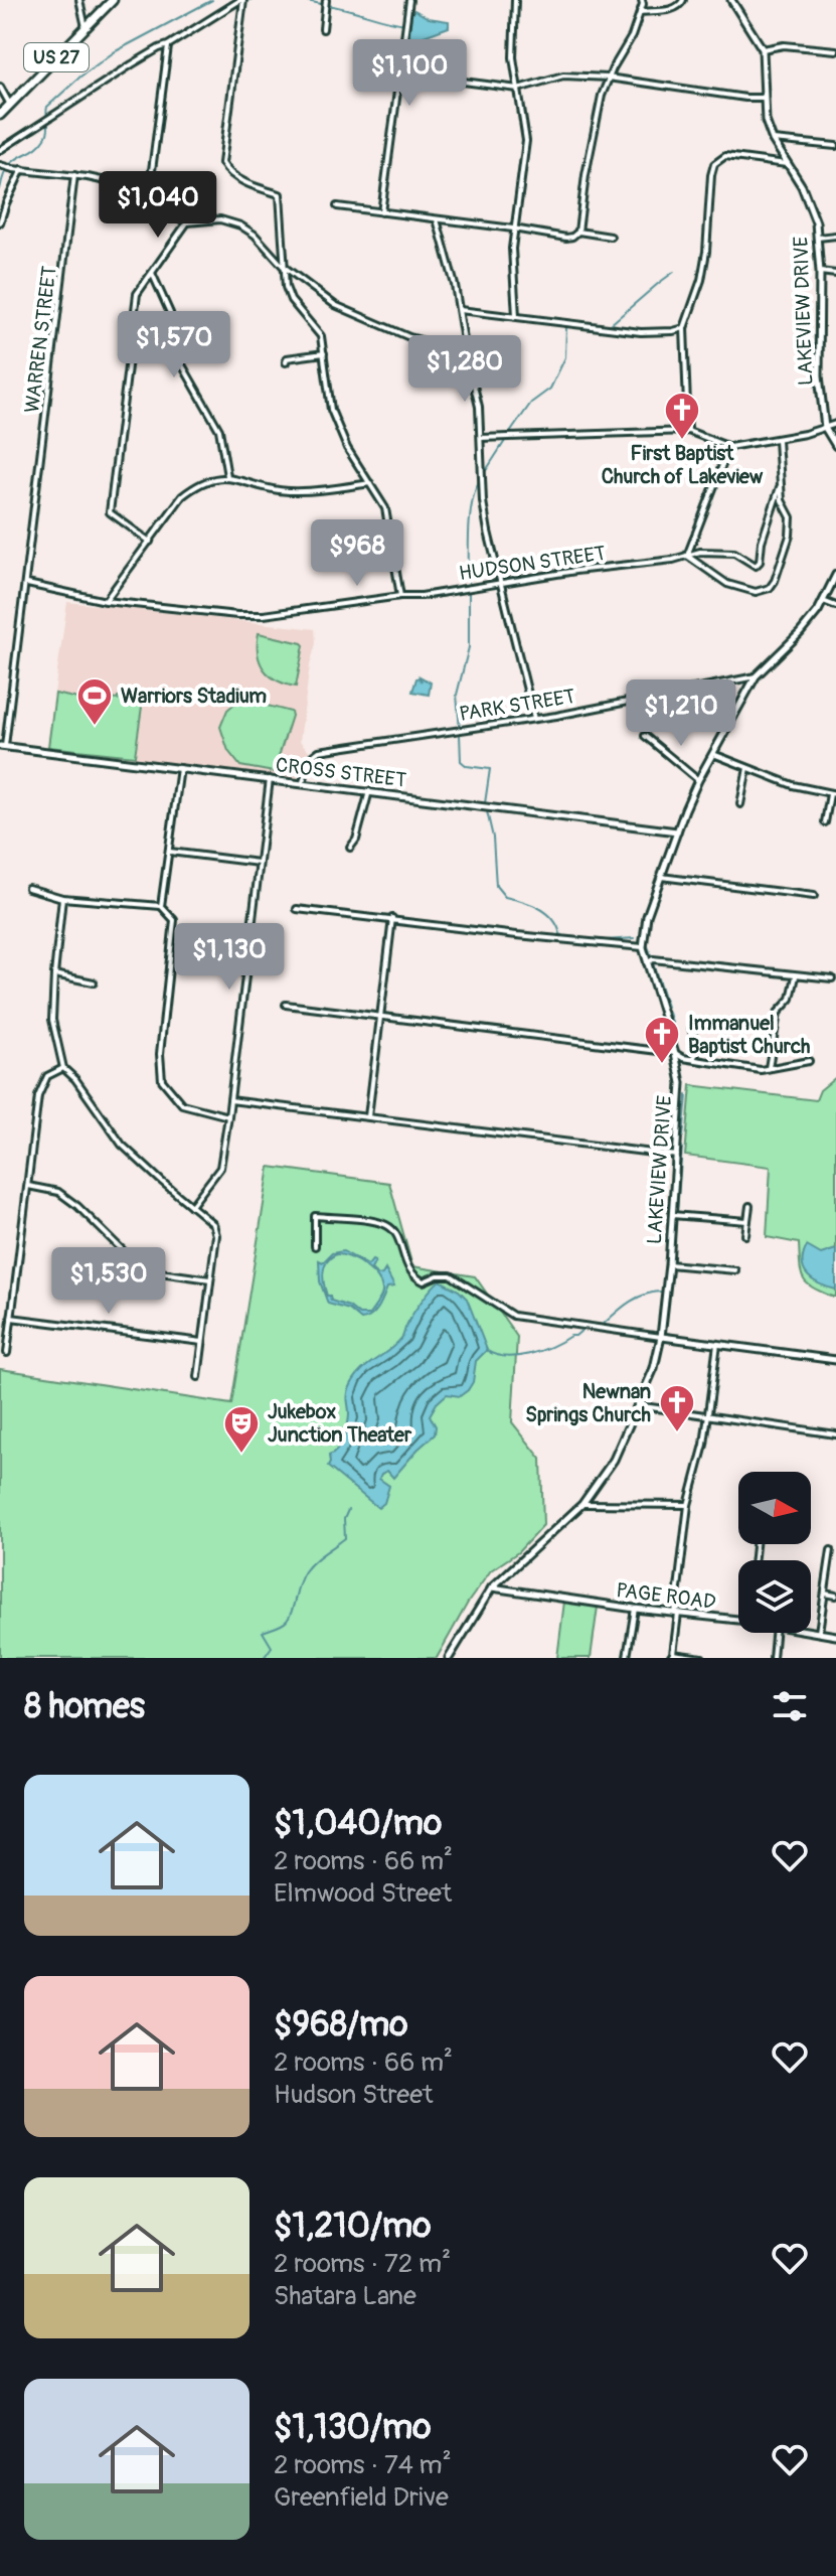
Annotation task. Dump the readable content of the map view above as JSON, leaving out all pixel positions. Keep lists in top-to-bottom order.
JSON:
{
  "streets": {
    "highway": ["US 27"],
    "main road": ["LAKEVIEW DRIVE", "CROSS STREET", "PAGE ROAD"],
    "street": ["WARREN STREET", "HUDSON STREET", "PARK STREET"]
  },
  "crossings": [
    ["LAKEVIEW DRIVE", "PARK STREET"],
    ["LAKEVIEW DRIVE", "CROSS STREET"],
    ["LAKEVIEW DRIVE", "PAGE ROAD"],
    ["WARREN STREET", "HUDSON STREET"],
    ["WARREN STREET", "CROSS STREET"],
    ["PARK STREET", "CROSS STREET"]
  ],
  "places": {
    "church": ["First Baptist Church of Lakeview", "Immanuel Baptist Church", "Newnan Springs Church"],
    "sports": ["Warriors Stadium"],
    "theatre": ["Jukebox Junction Theater"]
  },
  "north": "right",
  "page": {
    "price": [
      "$1,100",
      "$1,040",
      "$1,570",
      "$1,280",
      "$968",
      "$1,210",
      "$1,130",
      "$1,530"
    ],
    "heading": "8 homes",
    "list": [
      {
        "name": "$1,040/mo",
        "note": "2 rooms · 66 m² · Elmwood Street"
      },
      {
        "name": "$968/mo",
        "note": "2 rooms · 66 m² · Hudson Street"
      },
      {
        "name": "$1,210/mo",
        "note": "2 rooms · 72 m² · Shatara Lane"
      },
      {
        "name": "$1,130/mo",
        "note": "2 rooms · 74 m² · Greenfield Drive"
      }
    ]
  }
}
